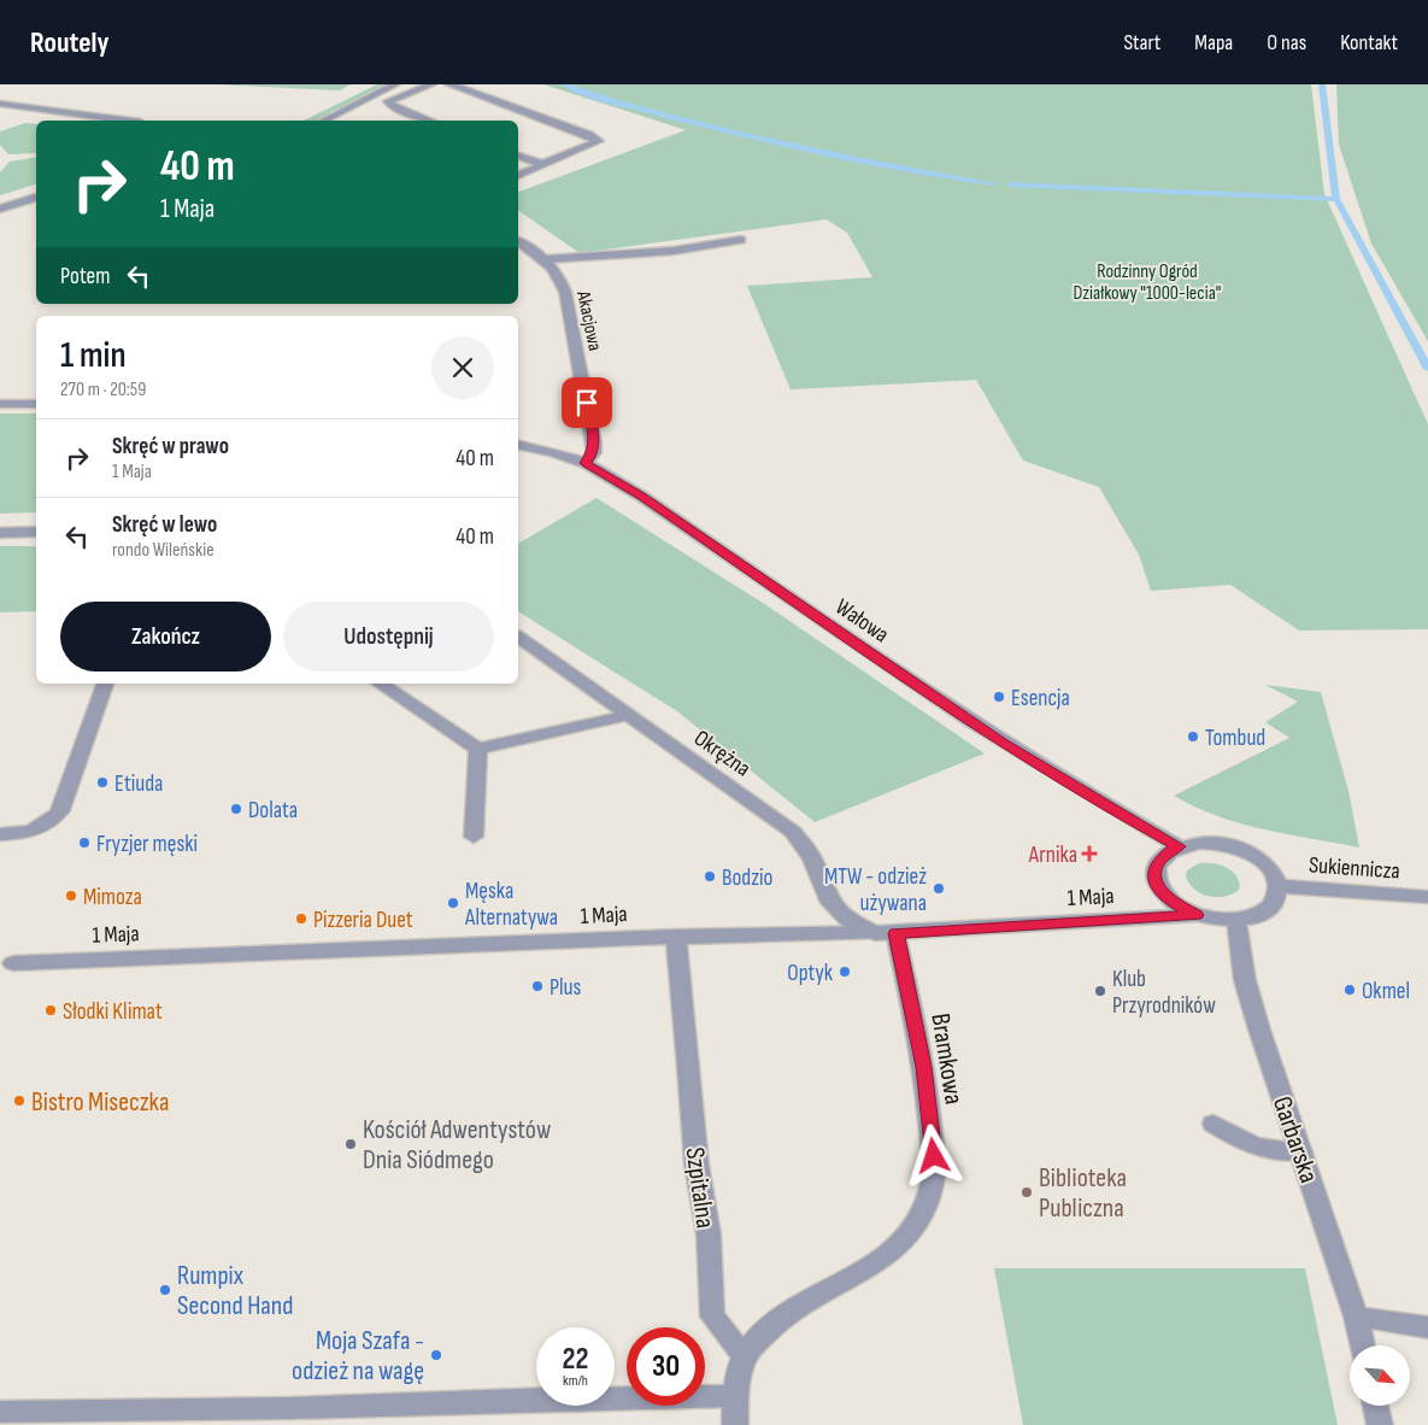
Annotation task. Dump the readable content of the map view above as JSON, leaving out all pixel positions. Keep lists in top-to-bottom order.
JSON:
{
  "streets": {
    "street": [
      "Akacjowa",
      "Wałowa",
      "Okrężna",
      "Sukiennicza",
      "1 Maja",
      "Bramkowa",
      "Garbarska",
      "Szpitalna"
    ]
  },
  "crossings": [
    ["Akacjowa", "Wałowa"],
    ["Wałowa", "Sukiennicza"],
    ["Wałowa", "1 Maja"],
    ["Wałowa", "Garbarska"],
    ["Okrężna", "1 Maja"],
    ["Sukiennicza", "1 Maja"],
    ["Sukiennicza", "Garbarska"],
    ["1 Maja", "Bramkowa"],
    ["1 Maja", "Garbarska"],
    ["1 Maja", "Szpitalna"],
    ["Bramkowa", "Szpitalna"]
  ],
  "parks": ["Rodzinny Ogród Działkowy \"1000-lecia\""],
  "places": {
    "other": [
      "Esencja",
      "Tombud",
      "Etiuda",
      "Dolata",
      "Fryzjer męski",
      "Bodzio",
      "MTW - odzież używana",
      "Mimoza",
      "Męska Alternatywa",
      "Pizzeria Duet",
      "Optyk",
      "Plus",
      "Okmel",
      "Klub Przyrodników",
      "Słodki Klimat",
      "Bistro Miseczka",
      "Kościół Adwentystów Dnia Siódmego",
      "Biblioteka Publiczna",
      "Rumpix Second Hand",
      "Moja Szafa - odzież na wagę"
    ],
    "health": ["Arnika"]
  },
  "north": "bottom right",
  "page": {
    "header": "Routely",
    "nav": [
      "Start",
      "Mapa",
      "O nas",
      "Kontakt"
    ],
    "turn": ["40 m", "1 Maja"],
    "then": "Potem",
    "heading": ["1 min", "270 m · 20:59"],
    "list": [
      {
        "name": "Skręć w prawo",
        "note": "1 Maja",
        "value": "40 m"
      },
      {
        "name": "Skręć w lewo",
        "note": "rondo Wileńskie",
        "value": "40 m"
      }
    ],
    "buttons": ["Zakończ", "Udostępnij"],
    "speed": "22 km/h",
    "limit": "30"
  }
}
